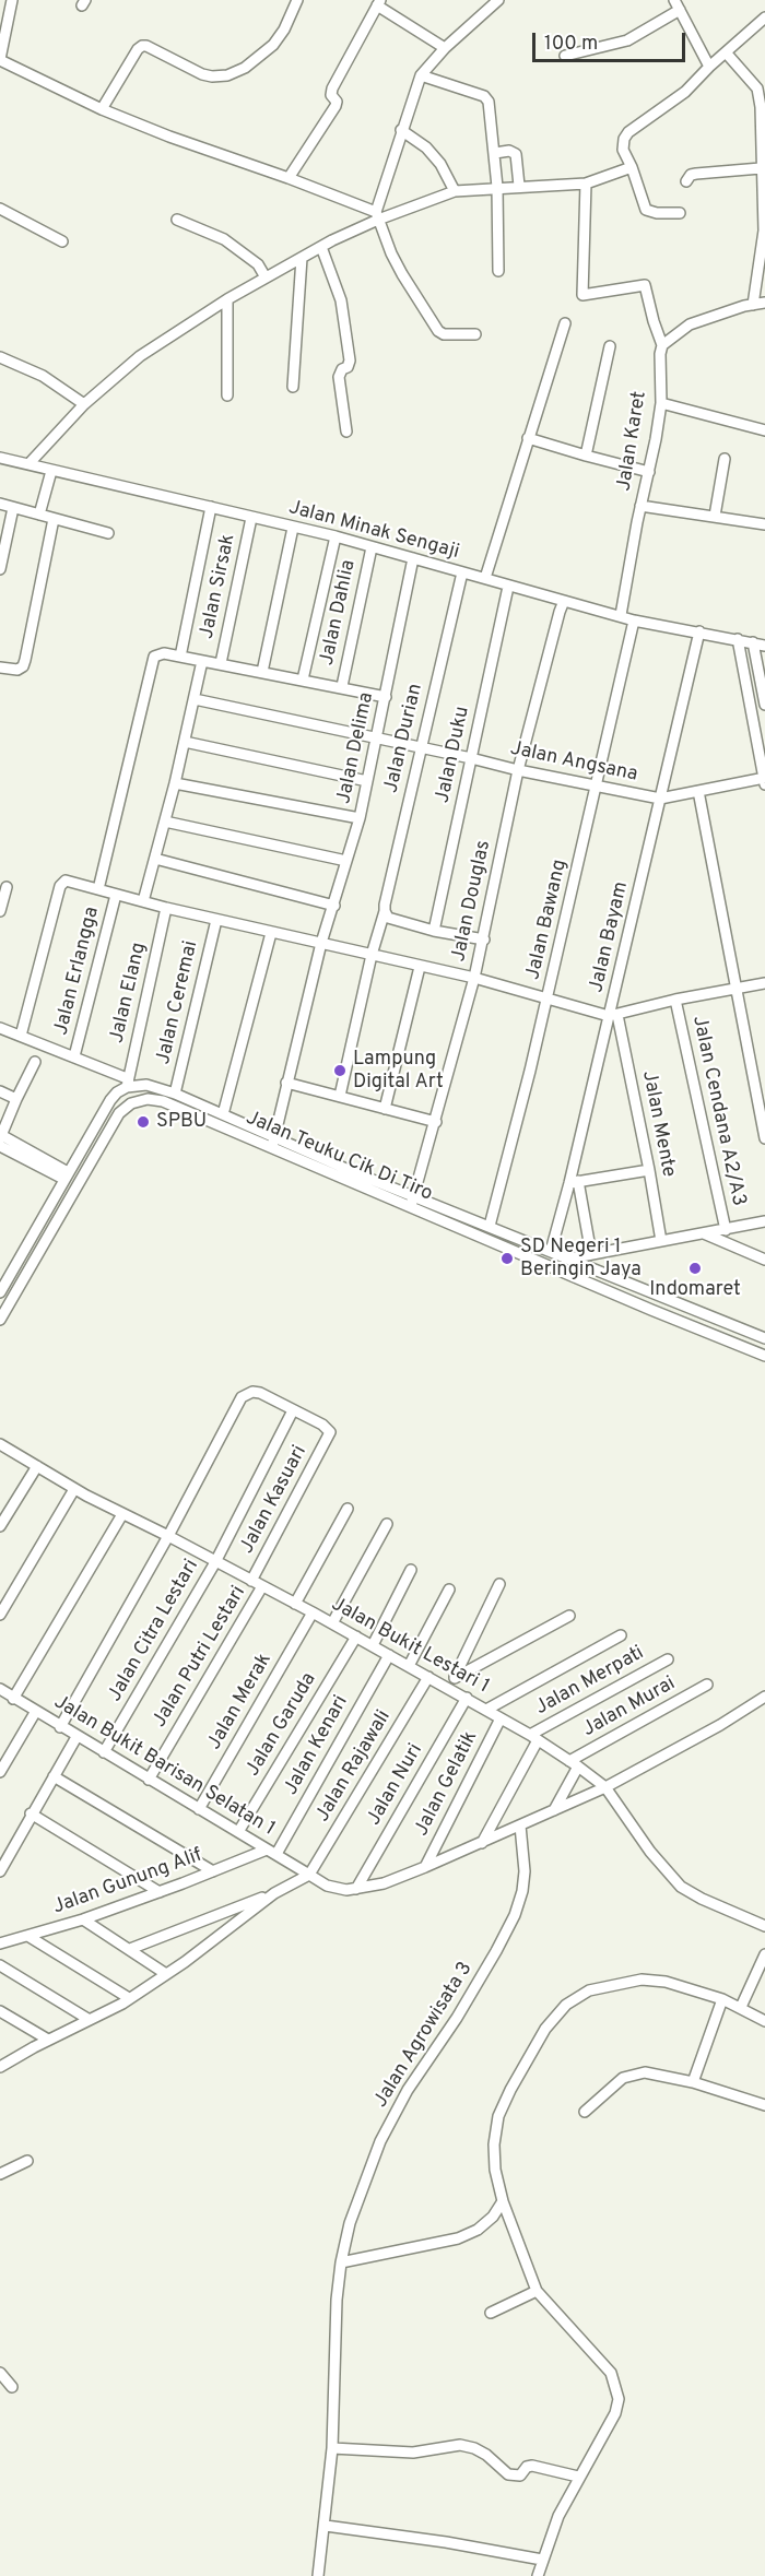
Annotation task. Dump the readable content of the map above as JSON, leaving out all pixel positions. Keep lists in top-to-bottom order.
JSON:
{
  "streets": {
    "street": [
      "Jalan Karet",
      "Jalan Minak Sengaji",
      "Jalan Sirsak",
      "Jalan Dahlia",
      "Jalan Durian",
      "Jalan Delima",
      "Jalan Duku",
      "Jalan Angsana",
      "Jalan Douglas",
      "Jalan Bawang",
      "Jalan Bayam",
      "Jalan Erlangga",
      "Jalan Elang",
      "Jalan Ceremai",
      "Jalan Cendana A2/A3",
      "Jalan Mente",
      "Jalan Teuku Cik Di Tiro",
      "Jalan Kasuari",
      "Jalan Citra Lestari",
      "Jalan Bukit Lestari 1",
      "Jalan Putri Lestari",
      "Jalan Merpati",
      "Jalan Merak",
      "Jalan Murai",
      "Jalan Garuda",
      "Jalan Kenari",
      "Jalan Bukit Barisan Selatan 1",
      "Jalan Rajawali",
      "Jalan Gelatik",
      "Jalan Nuri",
      "Jalan Gunung Alif",
      "Jalan Agrowisata 3"
    ]
  },
  "crossings": [
    ["Jalan Karet", "Jalan Minak Sengaji"],
    ["Jalan Minak Sengaji", "Jalan Sirsak"],
    ["Jalan Minak Sengaji", "Jalan Dahlia"],
    ["Jalan Minak Sengaji", "Jalan Durian"],
    ["Jalan Minak Sengaji", "Jalan Delima"],
    ["Jalan Minak Sengaji", "Jalan Duku"],
    ["Jalan Minak Sengaji", "Jalan Angsana"],
    ["Jalan Minak Sengaji", "Jalan Douglas"],
    ["Jalan Minak Sengaji", "Jalan Bawang"],
    ["Jalan Minak Sengaji", "Jalan Bayam"],
    ["Jalan Durian", "Jalan Angsana"],
    ["Jalan Delima", "Jalan Angsana"],
    ["Jalan Delima", "Jalan Teuku Cik Di Tiro"],
    ["Jalan Duku", "Jalan Angsana"],
    ["Jalan Angsana", "Jalan Douglas"],
    ["Jalan Angsana", "Jalan Bawang"],
    ["Jalan Angsana", "Jalan Bayam"],
    ["Jalan Douglas", "Jalan Teuku Cik Di Tiro"],
    ["Jalan Bawang", "Jalan Teuku Cik Di Tiro"],
    ["Jalan Bayam", "Jalan Mente"],
    ["Jalan Bayam", "Jalan Teuku Cik Di Tiro"],
    ["Jalan Erlangga", "Jalan Teuku Cik Di Tiro"],
    ["Jalan Elang", "Jalan Teuku Cik Di Tiro"],
    ["Jalan Ceremai", "Jalan Teuku Cik Di Tiro"],
    ["Jalan Kasuari", "Jalan Citra Lestari"],
    ["Jalan Kasuari", "Jalan Bukit Lestari 1"],
    ["Jalan Citra Lestari", "Jalan Bukit Lestari 1"],
    ["Jalan Citra Lestari", "Jalan Bukit Barisan Selatan 1"],
    ["Jalan Bukit Lestari 1", "Jalan Putri Lestari"],
    ["Jalan Bukit Lestari 1", "Jalan Merpati"],
    ["Jalan Bukit Lestari 1", "Jalan Merak"],
    ["Jalan Bukit Lestari 1", "Jalan Murai"],
    ["Jalan Bukit Lestari 1", "Jalan Garuda"],
    ["Jalan Bukit Lestari 1", "Jalan Kenari"],
    ["Jalan Bukit Lestari 1", "Jalan Rajawali"],
    ["Jalan Bukit Lestari 1", "Jalan Gelatik"],
    ["Jalan Bukit Lestari 1", "Jalan Nuri"],
    ["Jalan Putri Lestari", "Jalan Bukit Barisan Selatan 1"],
    ["Jalan Merak", "Jalan Bukit Barisan Selatan 1"],
    ["Jalan Garuda", "Jalan Bukit Barisan Selatan 1"],
    ["Jalan Kenari", "Jalan Bukit Barisan Selatan 1"],
    ["Jalan Kenari", "Jalan Gunung Alif"],
    ["Jalan Bukit Barisan Selatan 1", "Jalan Rajawali"],
    ["Jalan Bukit Barisan Selatan 1", "Jalan Nuri"],
    ["Jalan Bukit Barisan Selatan 1", "Jalan Gunung Alif"]
  ],
  "places": [
    "Lampung Digital Art",
    "SPBU",
    "SD Negeri 1 Beringin Jaya",
    "Indomaret"
  ],
  "scale_bar": "100 m"
}
